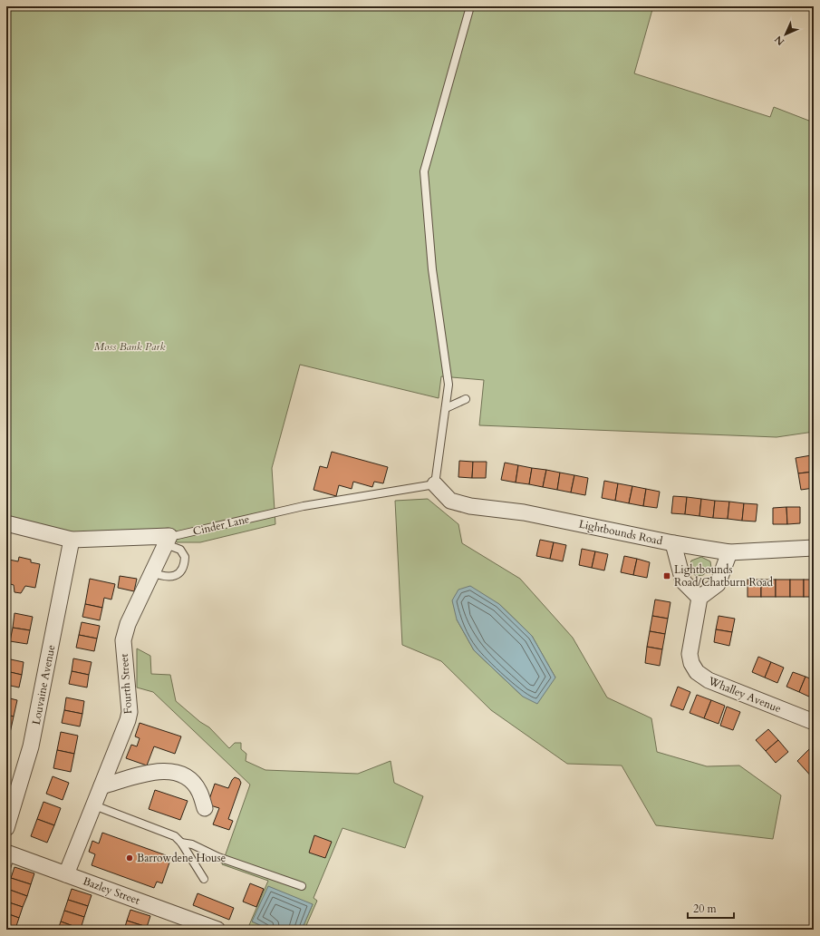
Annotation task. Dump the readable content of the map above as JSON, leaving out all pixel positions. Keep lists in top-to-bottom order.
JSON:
{
  "streets": {
    "street": [
      "Cinder Lane",
      "Lightbounds Road",
      "Fourth Street",
      "Louvaine Avenue",
      "Whalley Avenue",
      "Bazley Street"
    ]
  },
  "crossings": [
    ["Cinder Lane", "Lightbounds Road"],
    ["Cinder Lane", "Fourth Street"],
    ["Cinder Lane", "Louvaine Avenue"],
    ["Fourth Street", "Bazley Street"]
  ],
  "parks": ["Moss Bank Park"],
  "places": {
    "transit": ["Lightbounds Road/Chatburn Road"],
    "other": ["Barrowdene House"]
  },
  "scale_bar": "20 m",
  "north": "bottom left"
}
